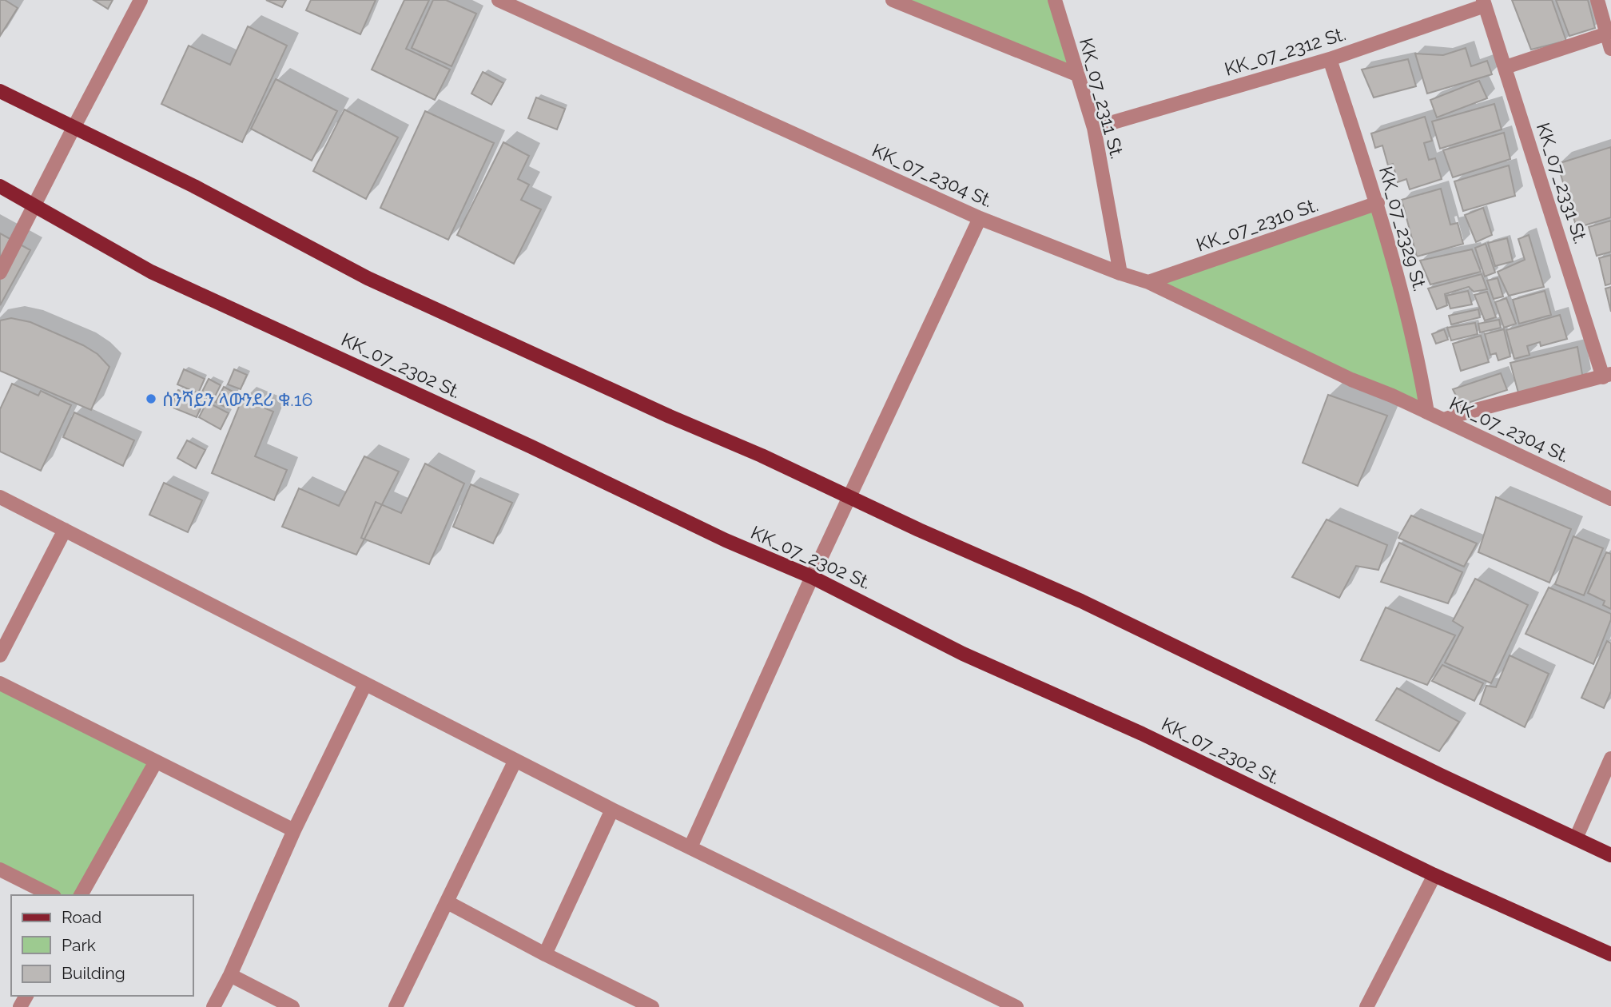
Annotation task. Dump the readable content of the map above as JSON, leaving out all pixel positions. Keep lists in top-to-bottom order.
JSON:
{
  "streets": {
    "main road": ["KK_07_2302 St."],
    "street": [
      "KK_07_2312 St.",
      "KK_07_2311 St.",
      "KK_07_2304 St.",
      "KK_07_2331 St.",
      "KK_07_2310 St.",
      "KK_07_2329 St."
    ]
  },
  "crossings": [
    ["KK_07_2312 St.", "KK_07_2311 St."],
    ["KK_07_2312 St.", "KK_07_2331 St."],
    ["KK_07_2312 St.", "KK_07_2329 St."],
    ["KK_07_2311 St.", "KK_07_2304 St."],
    ["KK_07_2304 St.", "KK_07_2310 St."],
    ["KK_07_2304 St.", "KK_07_2329 St."],
    ["KK_07_2310 St.", "KK_07_2329 St."]
  ],
  "places": ["ሰንሻይን ላውንደሪ ቁ.16"],
  "legend": ["Road", "Park", "Building"]
}
